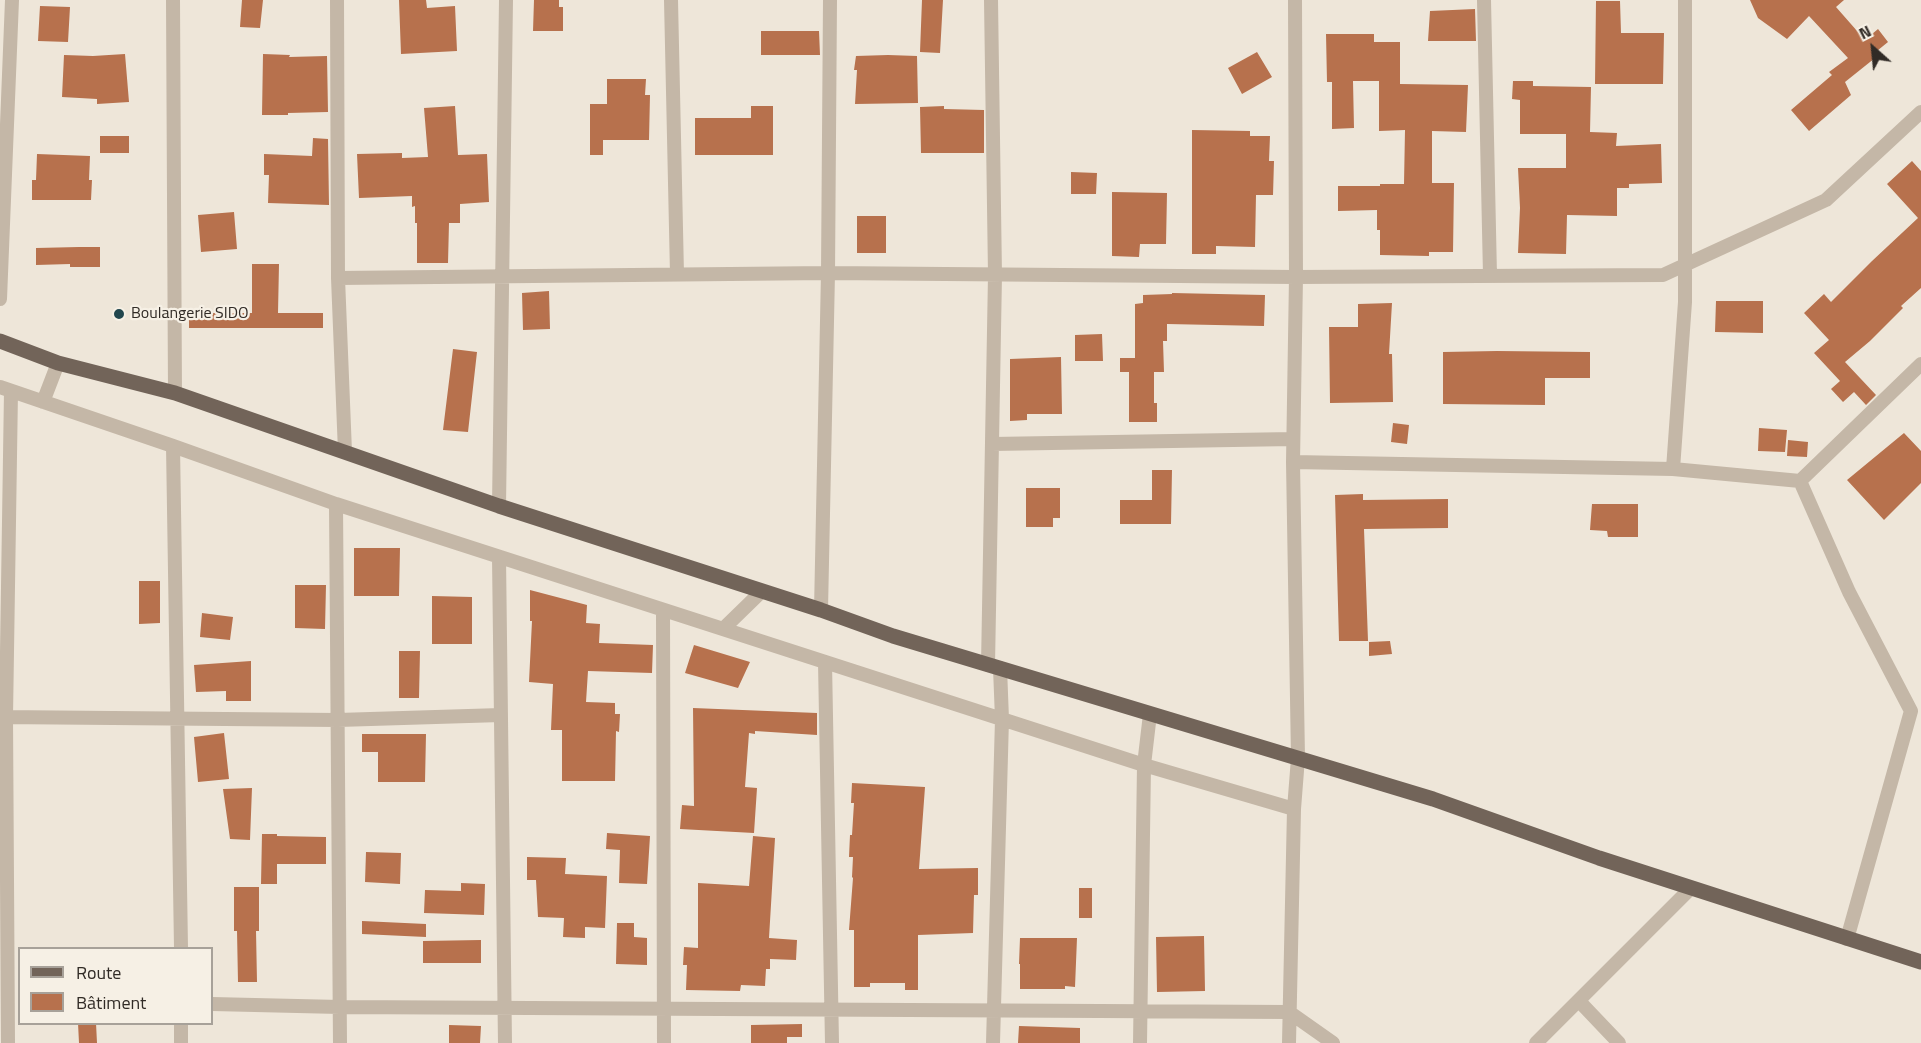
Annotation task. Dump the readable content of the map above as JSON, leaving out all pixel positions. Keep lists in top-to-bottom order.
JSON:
{
  "places": ["Boulangerie SIDO"],
  "legend": ["Route", "Bâtiment"],
  "north": "top left"
}
